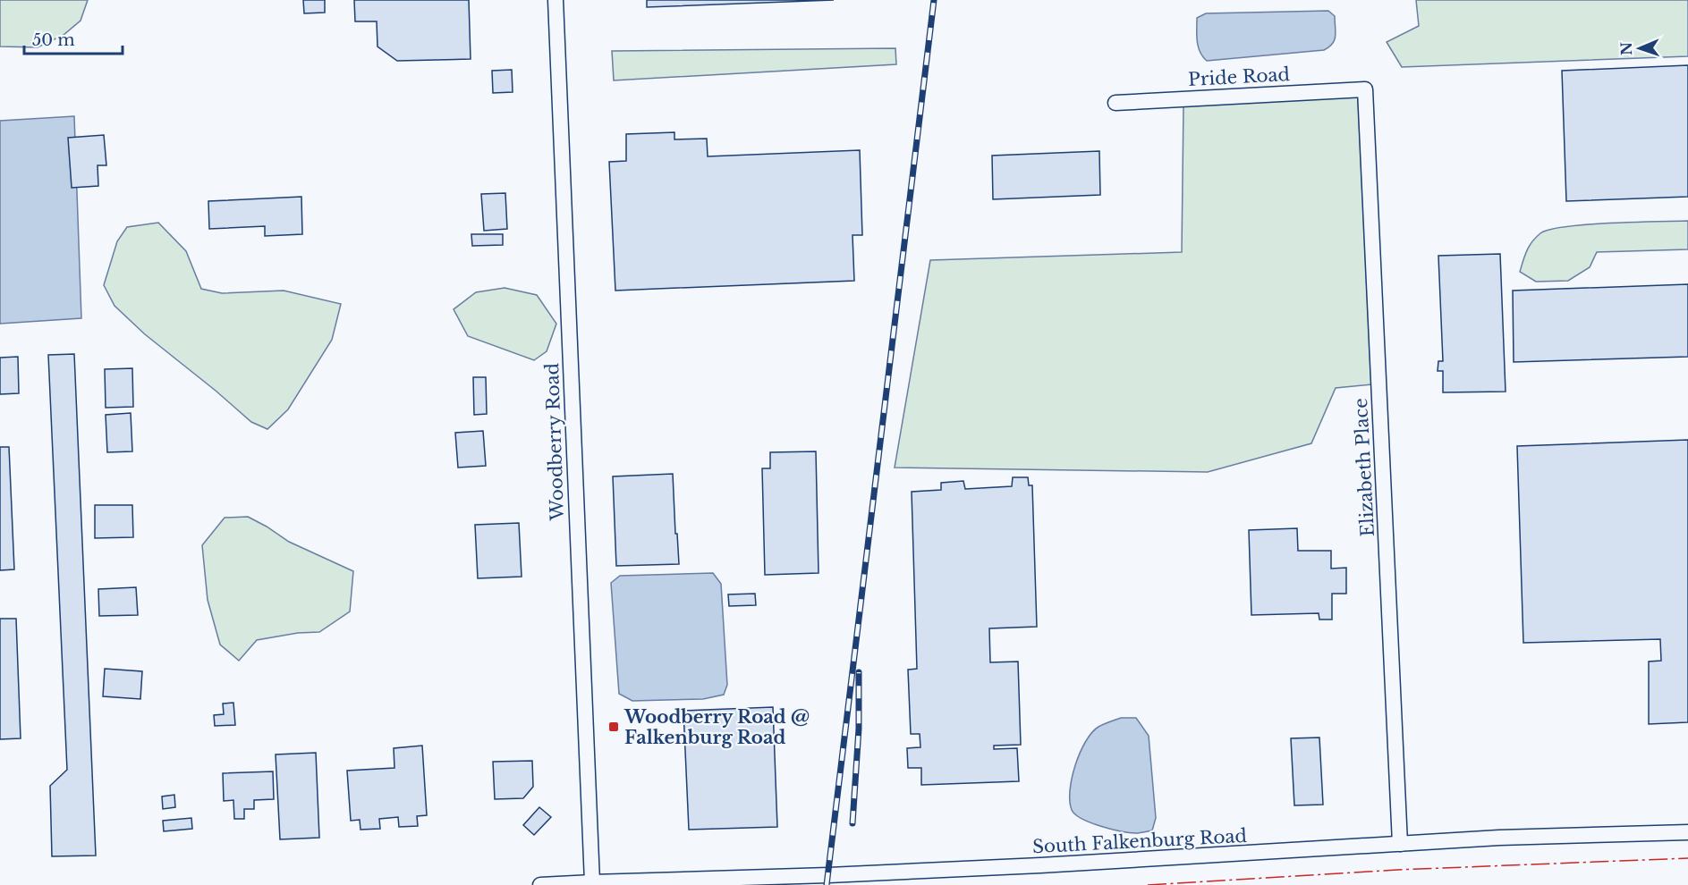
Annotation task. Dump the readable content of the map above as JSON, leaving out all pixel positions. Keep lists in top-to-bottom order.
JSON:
{
  "streets": {
    "street": [
      "Pride Road",
      "Woodberry Road",
      "Elizabeth Place",
      "South Falkenburg Road"
    ]
  },
  "crossings": [
    ["Pride Road", "Elizabeth Place"],
    ["Woodberry Road", "South Falkenburg Road"],
    ["Elizabeth Place", "South Falkenburg Road"]
  ],
  "places": {
    "transit": ["Woodberry Road @ Falkenburg Road"]
  },
  "scale_bar": "50 m",
  "north": "left"
}
